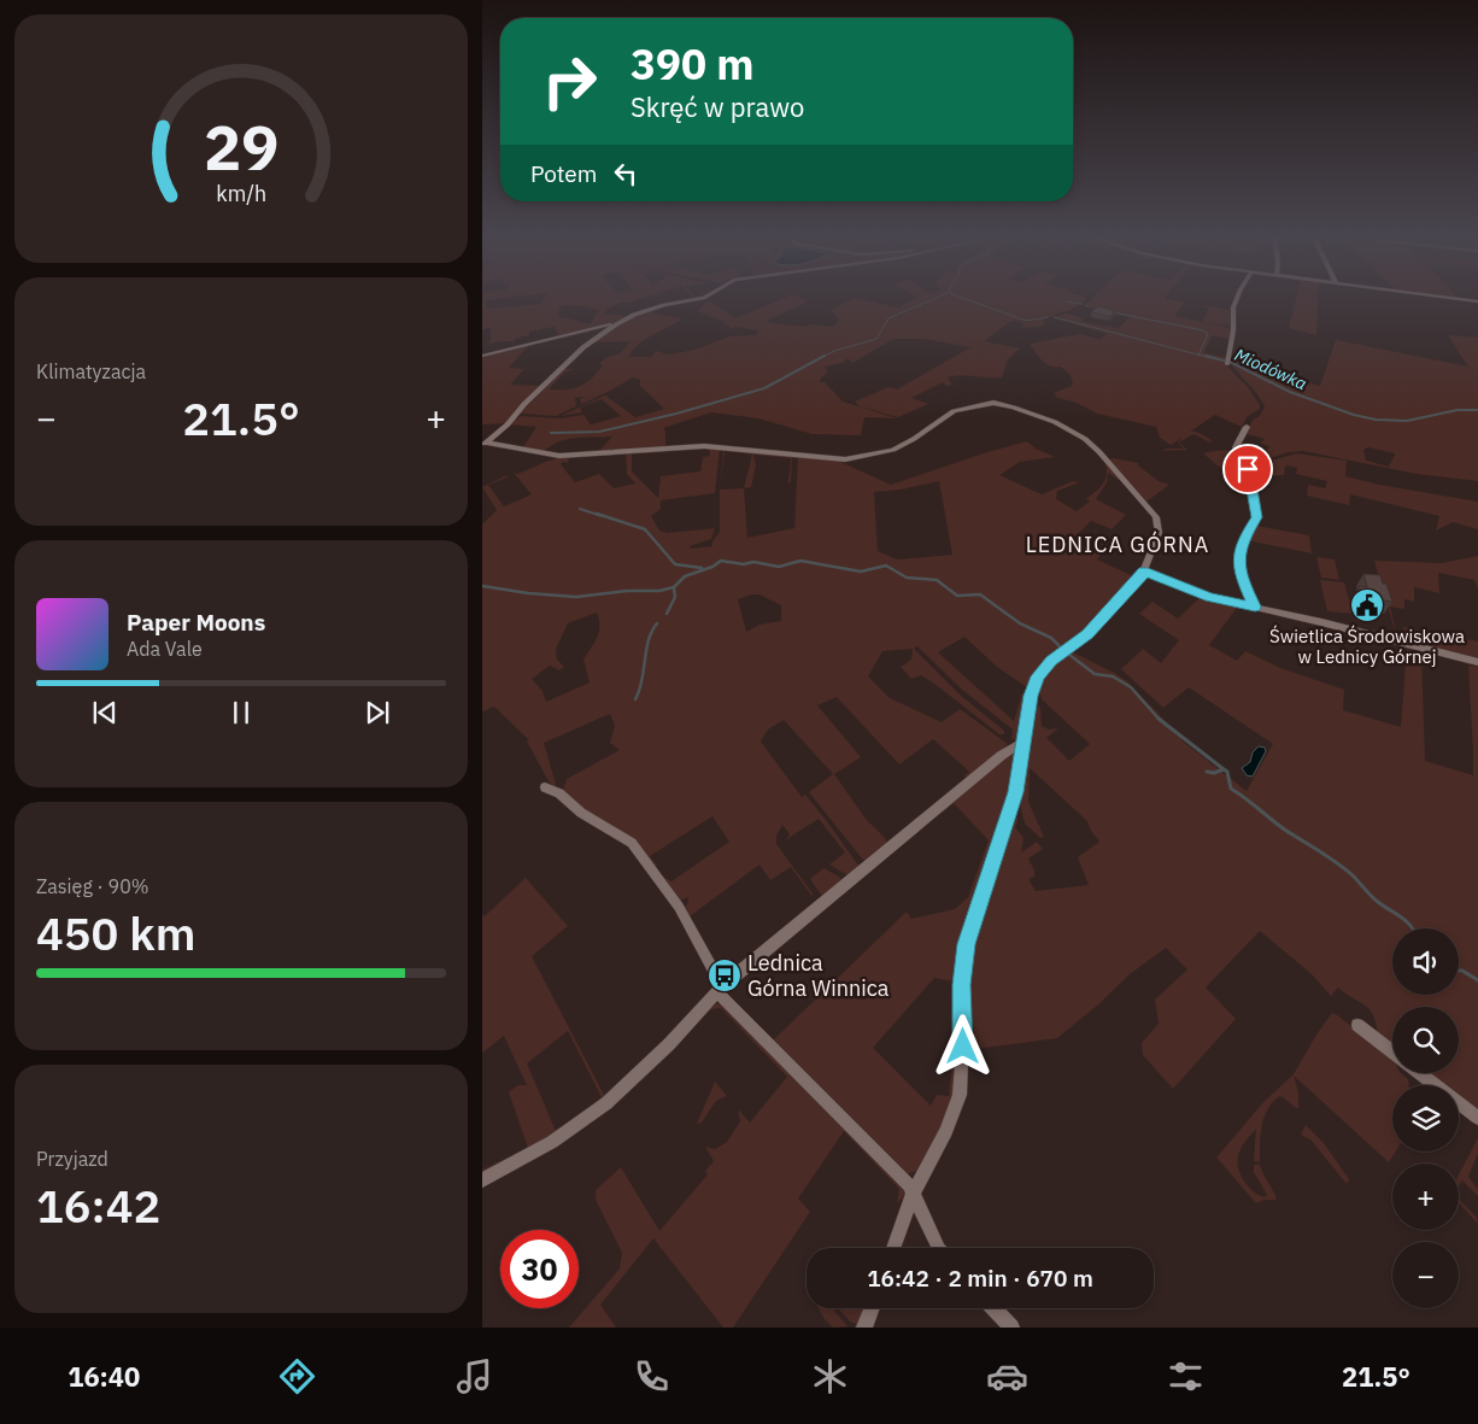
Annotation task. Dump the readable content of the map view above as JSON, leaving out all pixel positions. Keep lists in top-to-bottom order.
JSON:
{
  "districts": ["LEDNICA GÓRNA"],
  "water": ["Miodówka"],
  "places": {
    "public building": ["Świetlica Środowiskowa w Lednicy Górnej"],
    "bus stop": ["Lednica Górna Winnica"]
  },
  "page": {
    "turn": ["390 m", "Skręć w prawo"],
    "then": "Potem",
    "tile": [
      "Klimatyzacja",
      ["Zasięg · 90%", "450 km"],
      ["Przyjazd", "16:42"]
    ],
    "heat": ["−", "21.5°", "+"],
    "song": ["Paper Moons", "Ada Vale"],
    "map_buttons": ["+", "−"],
    "limit": "30",
    "trip": "16:42 · 2 min · 670 m",
    "tabs": ["16:40", "21.5°"],
    "gauge": ["29", "km/h"]
  }
}
